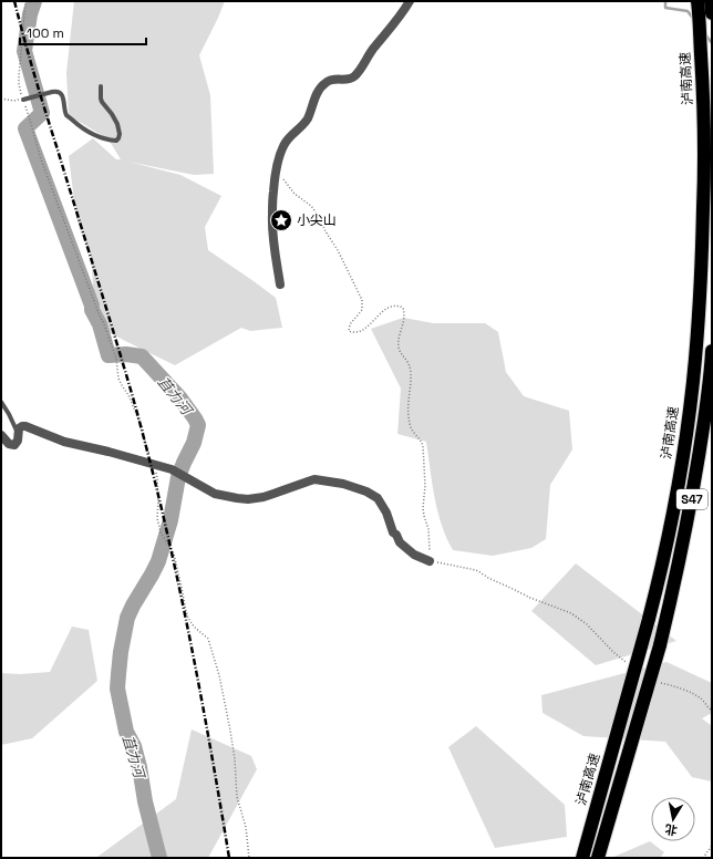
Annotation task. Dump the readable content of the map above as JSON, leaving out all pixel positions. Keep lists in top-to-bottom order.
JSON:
{
  "streets": {
    "highway": ["泸南高速", "S47"]
  },
  "water": ["苴力河"],
  "places": {
    "place": ["小尖山"]
  },
  "scale_bar": "100 m",
  "north": "bottom"
}
